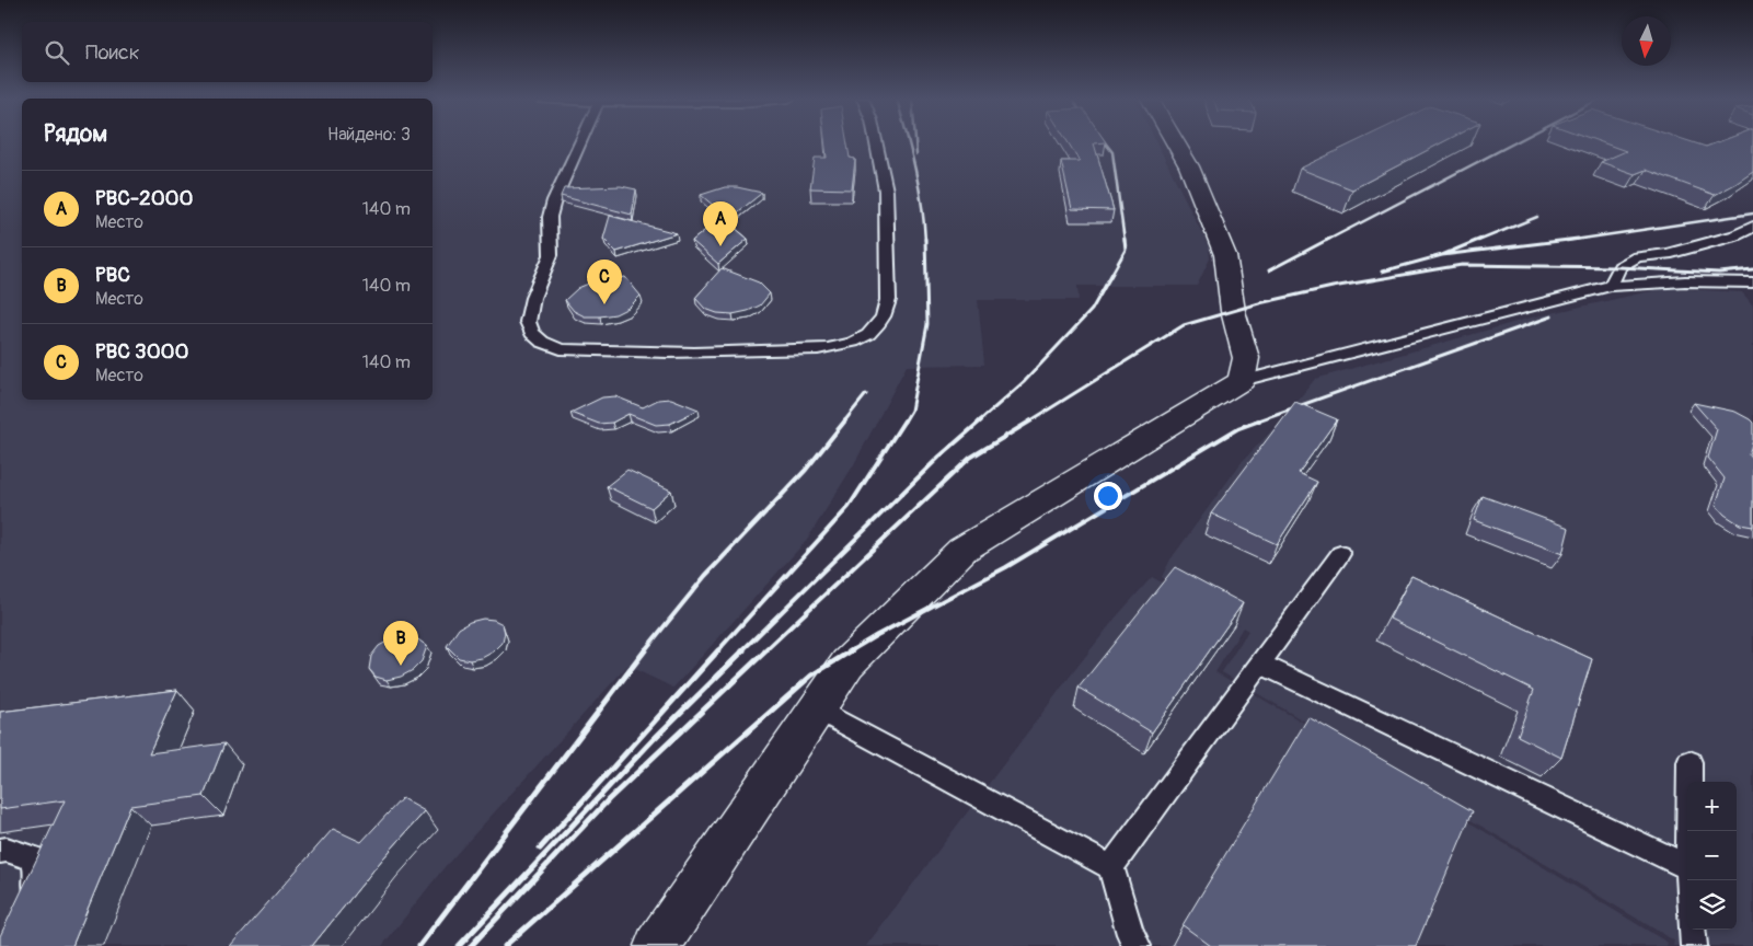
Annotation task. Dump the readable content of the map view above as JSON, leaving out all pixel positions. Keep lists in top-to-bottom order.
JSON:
{
  "north": "bottom",
  "page": {
    "search": "Поиск",
    "heading": ["Рядом", "Найдено: 3"],
    "list": [
      {
        "mark": "A",
        "name": "РВС-2000",
        "note": "Место",
        "value": "140 m"
      },
      {
        "mark": "B",
        "name": "РВС",
        "note": "Место",
        "value": "140 m"
      },
      {
        "mark": "C",
        "name": "РВС 3000",
        "note": "Место",
        "value": "140 m"
      }
    ],
    "pins": ["A", "C", "B"],
    "map_buttons": ["+", "−"]
  }
}
